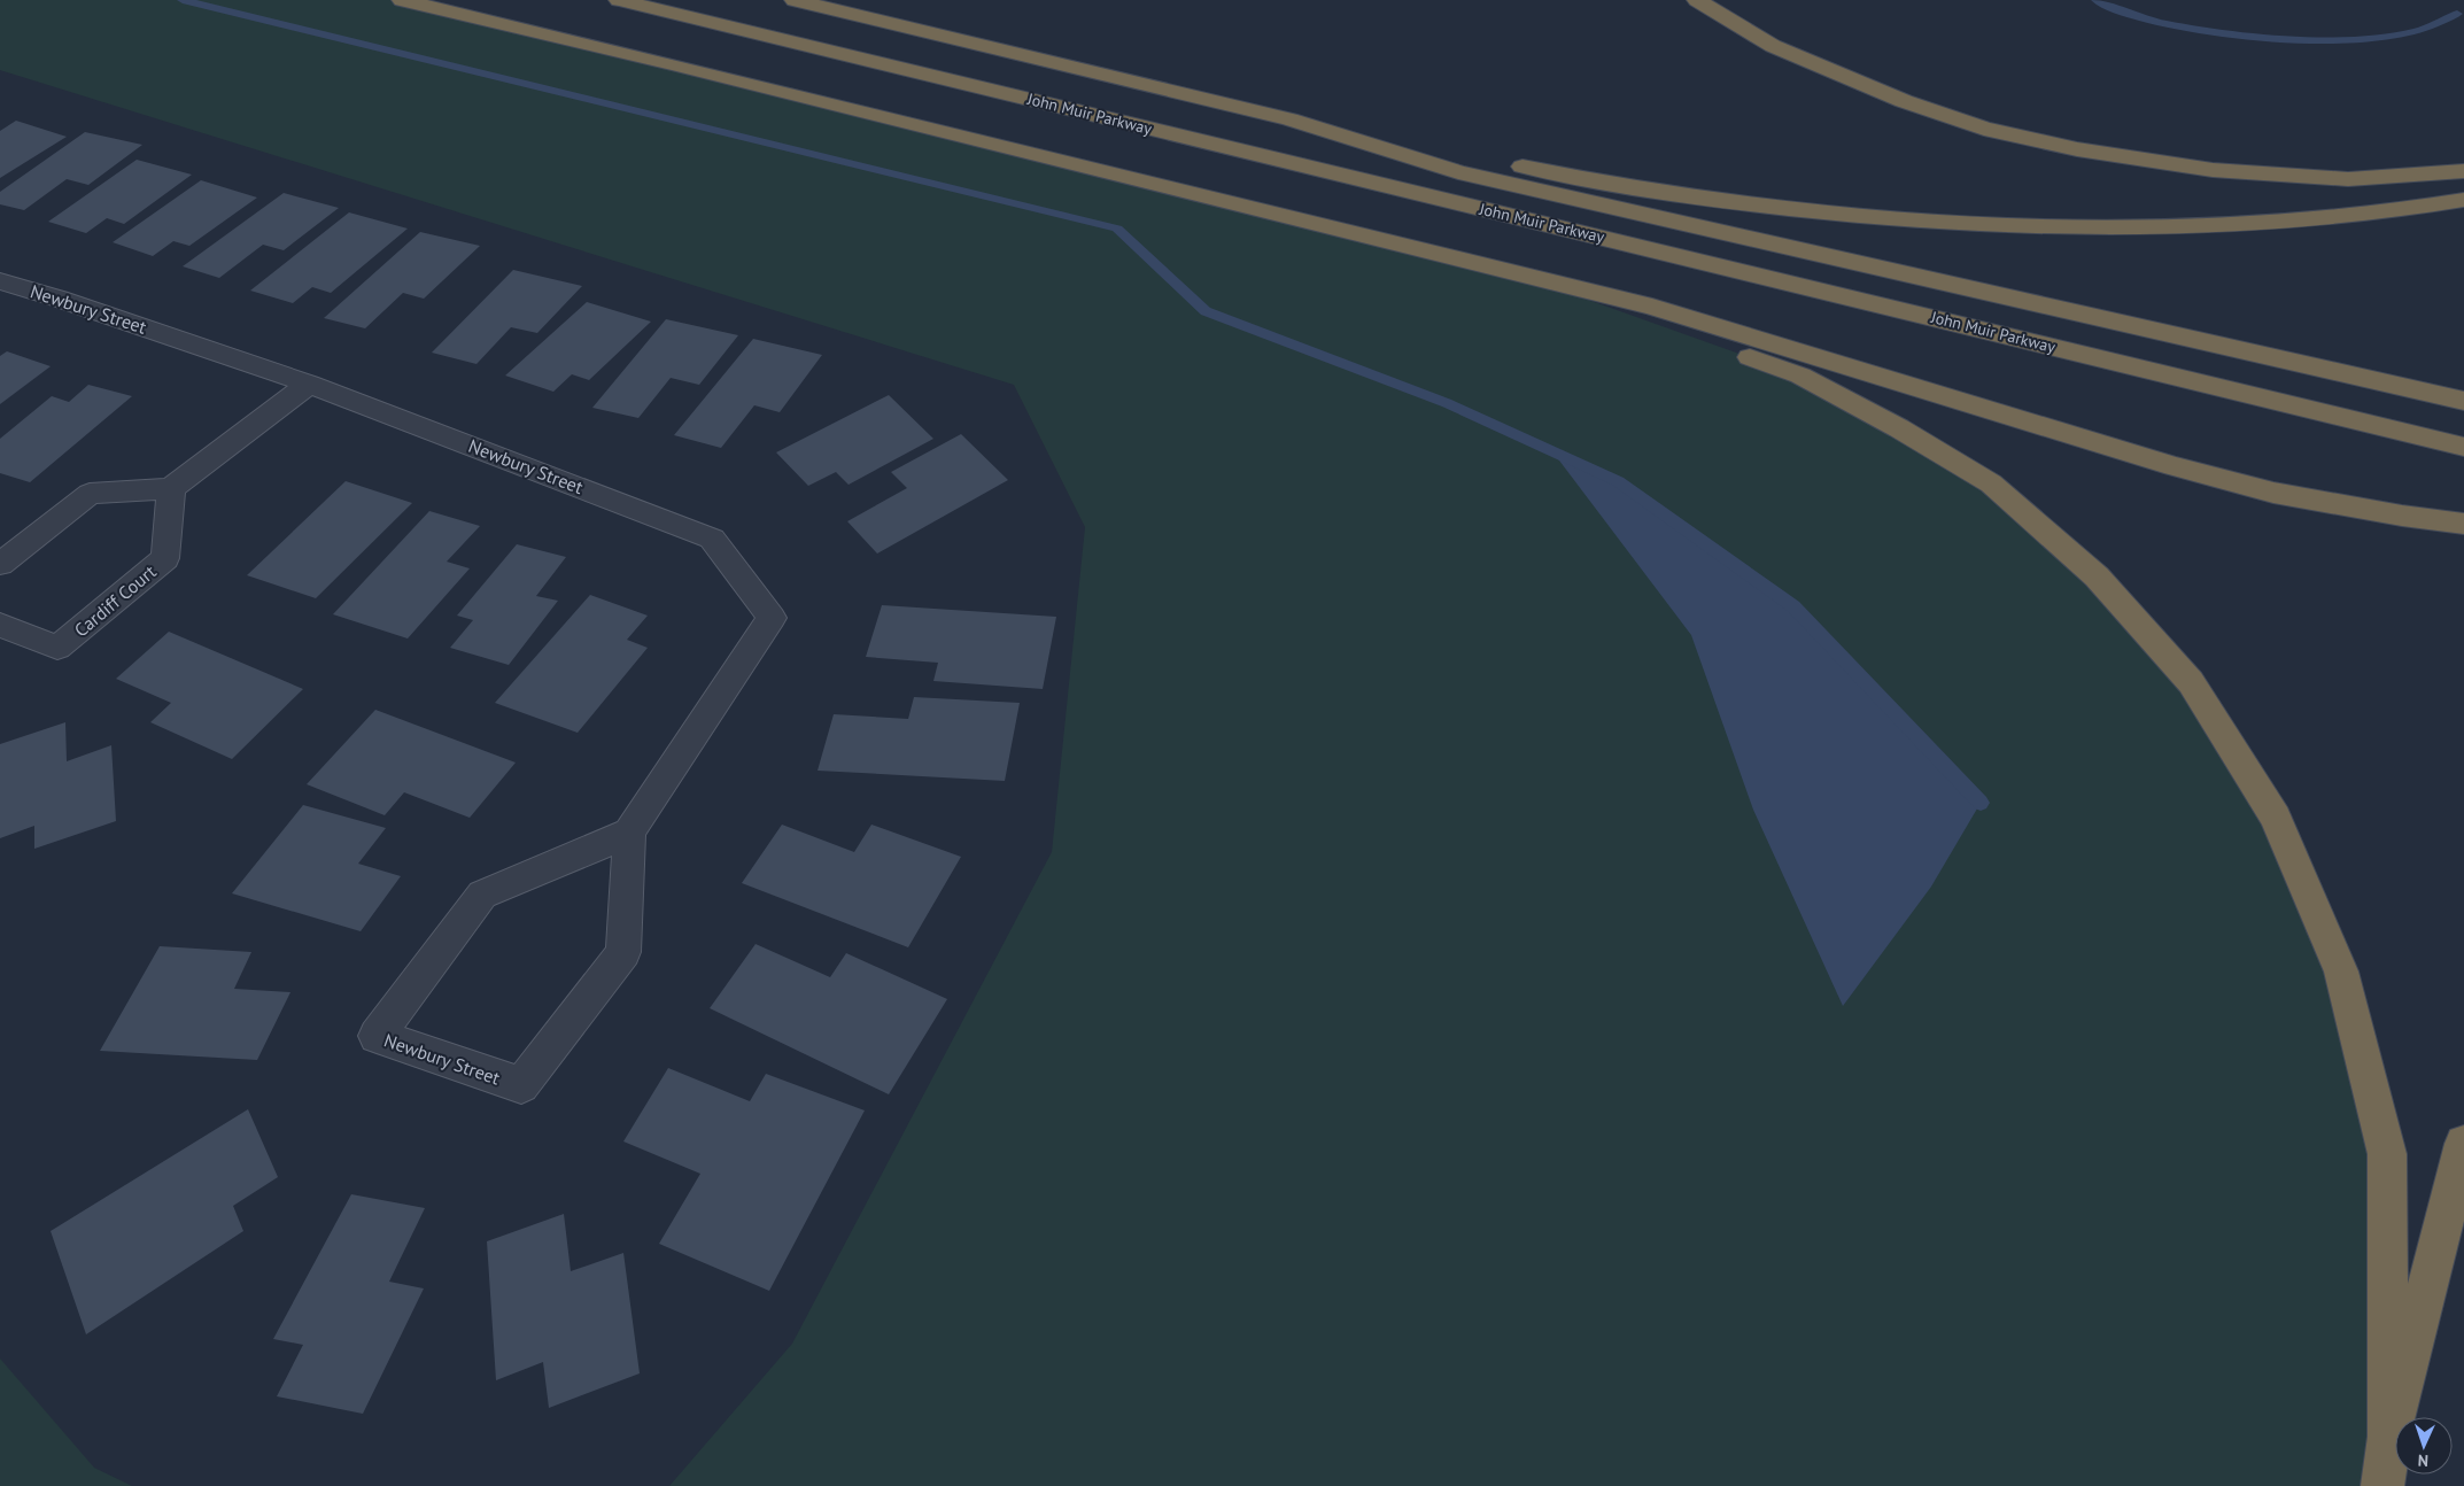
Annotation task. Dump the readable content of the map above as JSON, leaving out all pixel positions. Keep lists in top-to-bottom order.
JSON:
{
  "streets": {
    "highway": ["John Muir Parkway"],
    "street": ["Newbury Street", "Cardiff Court"]
  },
  "north": "bottom"
}
